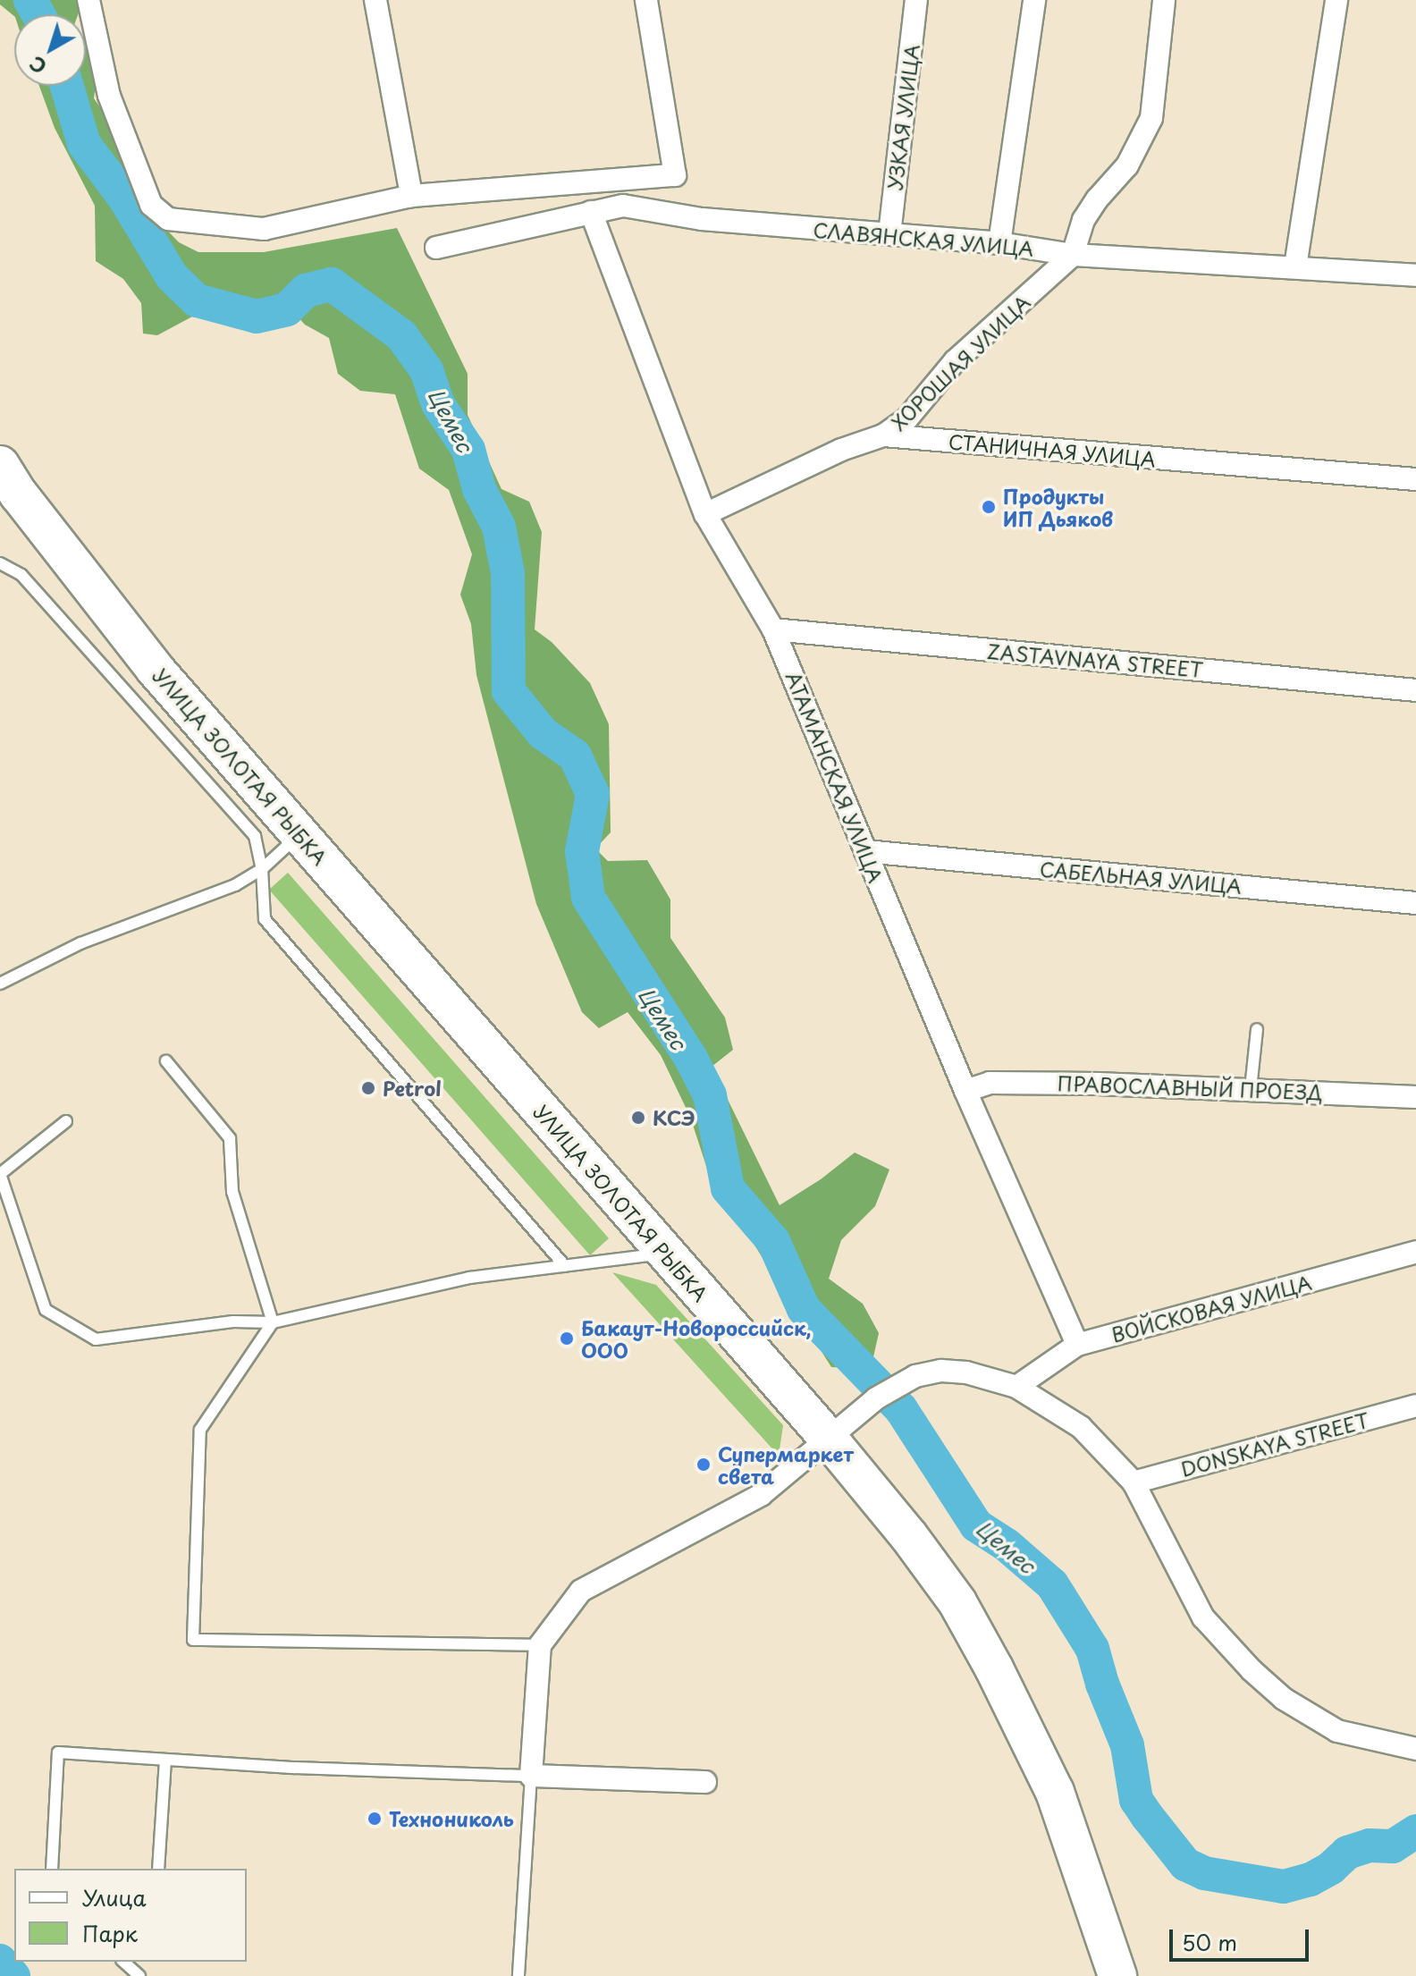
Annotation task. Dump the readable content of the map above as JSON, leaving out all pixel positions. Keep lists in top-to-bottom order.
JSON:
{
  "streets": {
    "highway": ["УЛИЦА ЗОЛОТАЯ РЫБКА"],
    "street": [
      "УЗКАЯ УЛИЦА",
      "СЛАВЯНСКАЯ УЛИЦА",
      "ХОРОШАЯ УЛИЦА",
      "СТАНИЧНАЯ УЛИЦА",
      "ZASTAVNAYA STREET",
      "АТАМАНСКАЯ УЛИЦА",
      "САБЕЛЬНАЯ УЛИЦА",
      "ПРАВОСЛАВНЫЙ ПРОЕЗД",
      "ВОЙСКОВАЯ УЛИЦА",
      "DONSKAYA STREET"
    ]
  },
  "crossings": [
    ["УЗКАЯ УЛИЦА", "СЛАВЯНСКАЯ УЛИЦА"],
    ["СЛАВЯНСКАЯ УЛИЦА", "ХОРОШАЯ УЛИЦА"],
    ["СЛАВЯНСКАЯ УЛИЦА", "АТАМАНСКАЯ УЛИЦА"],
    ["ХОРОШАЯ УЛИЦА", "СТАНИЧНАЯ УЛИЦА"],
    ["СТАНИЧНАЯ УЛИЦА", "АТАМАНСКАЯ УЛИЦА"],
    ["ZASTAVNAYA STREET", "АТАМАНСКАЯ УЛИЦА"],
    ["АТАМАНСКАЯ УЛИЦА", "САБЕЛЬНАЯ УЛИЦА"],
    ["АТАМАНСКАЯ УЛИЦА", "ПРАВОСЛАВНЫЙ ПРОЕЗД"],
    ["АТАМАНСКАЯ УЛИЦА", "ВОЙСКОВАЯ УЛИЦА"]
  ],
  "water": ["Цемес"],
  "places": [
    "Продукты ИП Дьяков",
    "Petrol",
    "КСЭ",
    "Бакаут-Новороссийск, ООО",
    "Супермаркет света",
    "Технониколь"
  ],
  "legend": ["Улица", "Парк"],
  "scale_bar": "50 m",
  "north": "bottom left"
}
